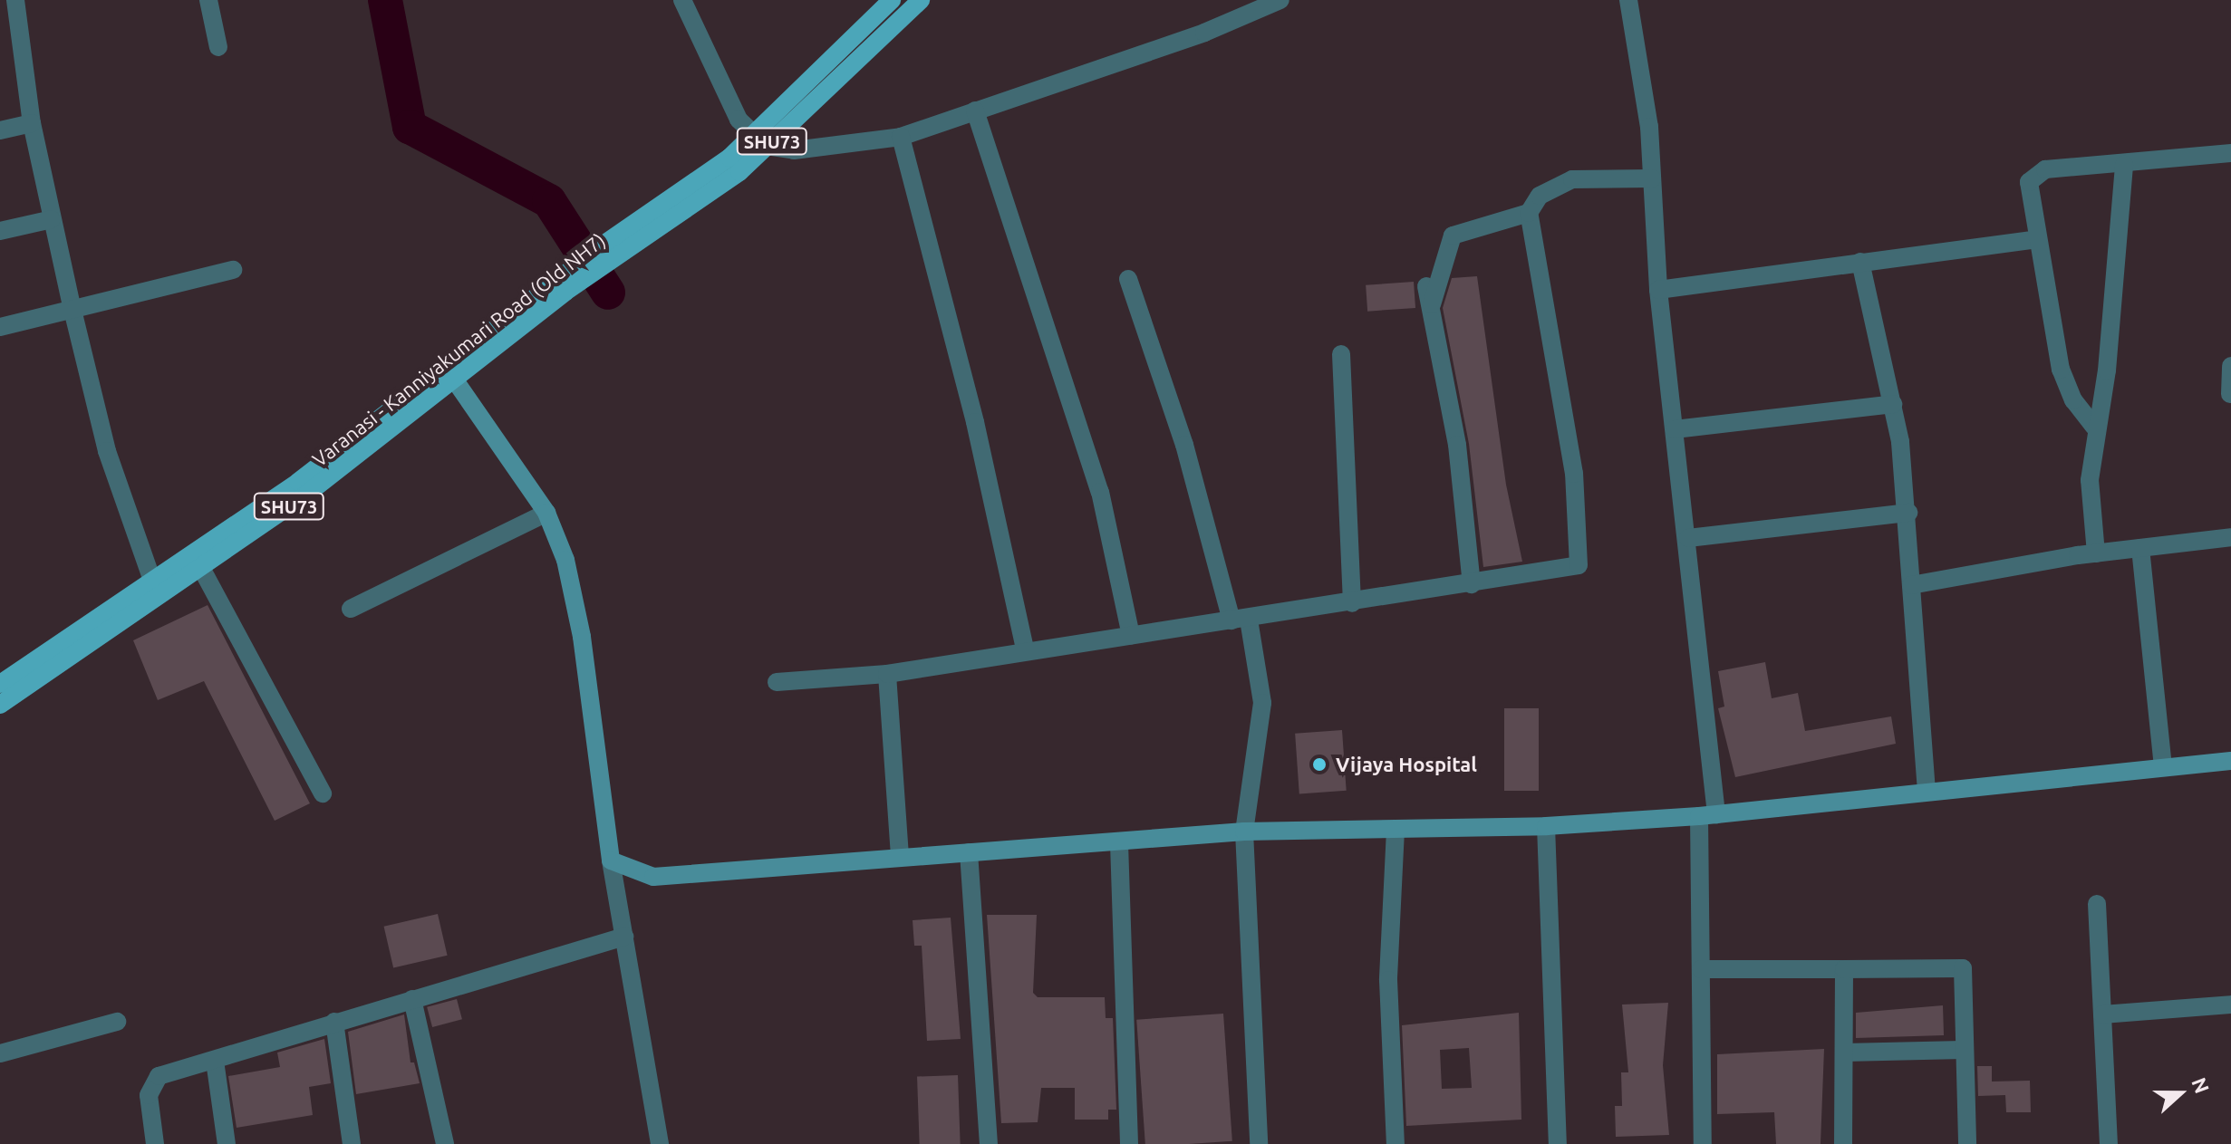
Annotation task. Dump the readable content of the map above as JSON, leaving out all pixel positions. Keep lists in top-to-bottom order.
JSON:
{
  "streets": {
    "main road": ["SHU73", "Varanasi - Kanniyakumari Road (Old NH7)"]
  },
  "places": ["Vijaya Hospital"],
  "north": "right"
}
